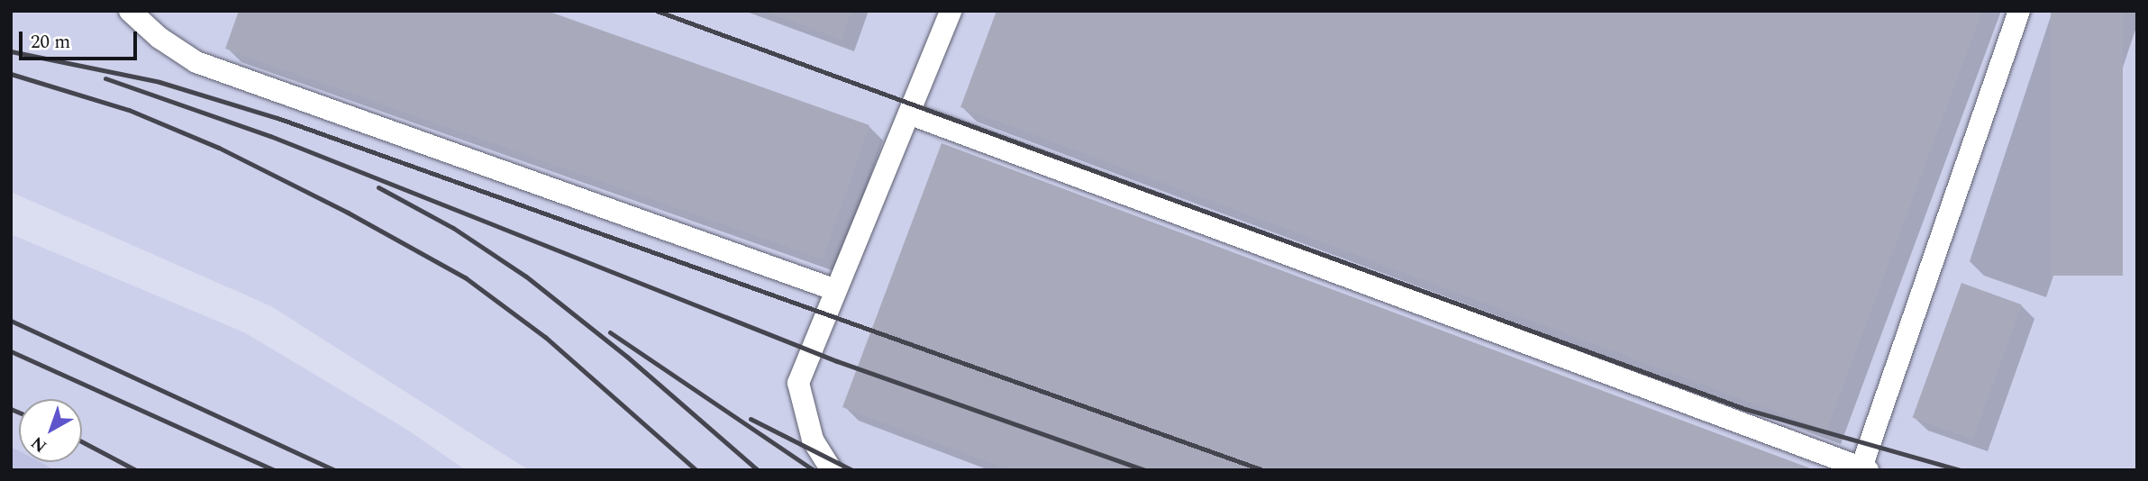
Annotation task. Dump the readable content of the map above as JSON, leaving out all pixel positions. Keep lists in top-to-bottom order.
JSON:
{
  "scale_bar": "20 m",
  "north": "bottom left"
}
